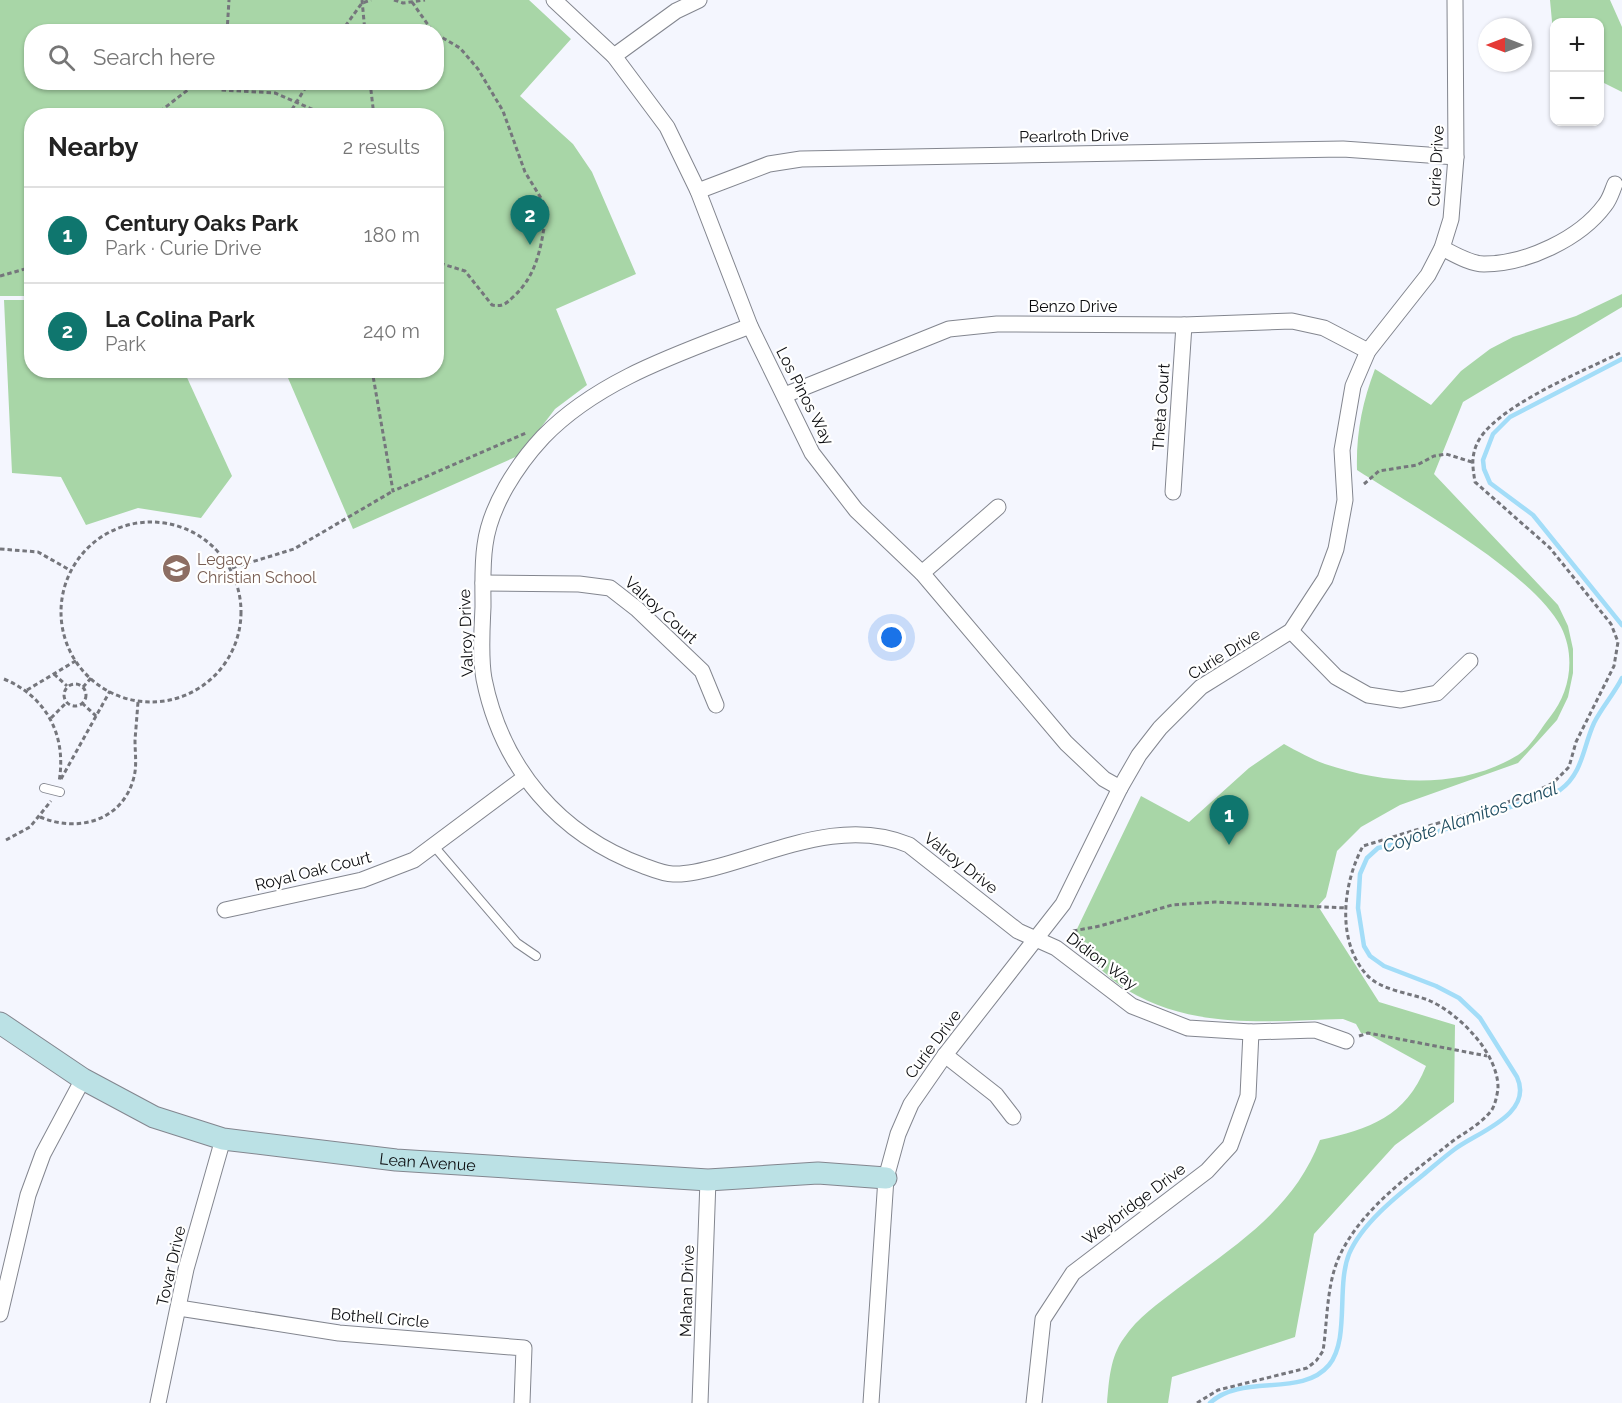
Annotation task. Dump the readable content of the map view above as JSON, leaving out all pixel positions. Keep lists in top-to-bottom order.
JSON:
{
  "streets": {
    "street": [
      "Pearlroth Drive",
      "Curie Drive",
      "Benzo Drive",
      "Los Pinos Way",
      "Theta Court",
      "Valroy Court",
      "Valroy Drive",
      "Royal Oak Court",
      "Didion Way",
      "Lean Avenue",
      "Weybridge Drive",
      "Tovar Drive",
      "Mahan Drive",
      "Bothell Circle"
    ]
  },
  "crossings": [
    ["Pearlroth Drive", "Curie Drive"],
    ["Pearlroth Drive", "Los Pinos Way"],
    ["Curie Drive", "Benzo Drive"],
    ["Curie Drive", "Los Pinos Way"],
    ["Curie Drive", "Valroy Drive"],
    ["Curie Drive", "Didion Way"],
    ["Curie Drive", "Lean Avenue"],
    ["Benzo Drive", "Los Pinos Way"],
    ["Benzo Drive", "Theta Court"],
    ["Los Pinos Way", "Valroy Drive"],
    ["Valroy Court", "Valroy Drive"],
    ["Valroy Drive", "Royal Oak Court"],
    ["Valroy Drive", "Didion Way"],
    ["Didion Way", "Weybridge Drive"],
    ["Lean Avenue", "Tovar Drive"],
    ["Lean Avenue", "Mahan Drive"],
    ["Tovar Drive", "Bothell Circle"]
  ],
  "water": ["Coyote Alamitos Canal"],
  "places": {
    "school or university": ["Legacy Christian School"]
  },
  "north": "left",
  "page": {
    "map_buttons": ["+", "−"],
    "search": "Search here",
    "heading": ["Nearby", "2 results"],
    "list": [
      {
        "mark": "1",
        "name": "Century Oaks Park",
        "note": "Park · Curie Drive",
        "value": "180 m"
      },
      {
        "mark": "2",
        "name": "La Colina Park",
        "note": "Park",
        "value": "240 m"
      }
    ],
    "pins": ["2", "1"]
  }
}
